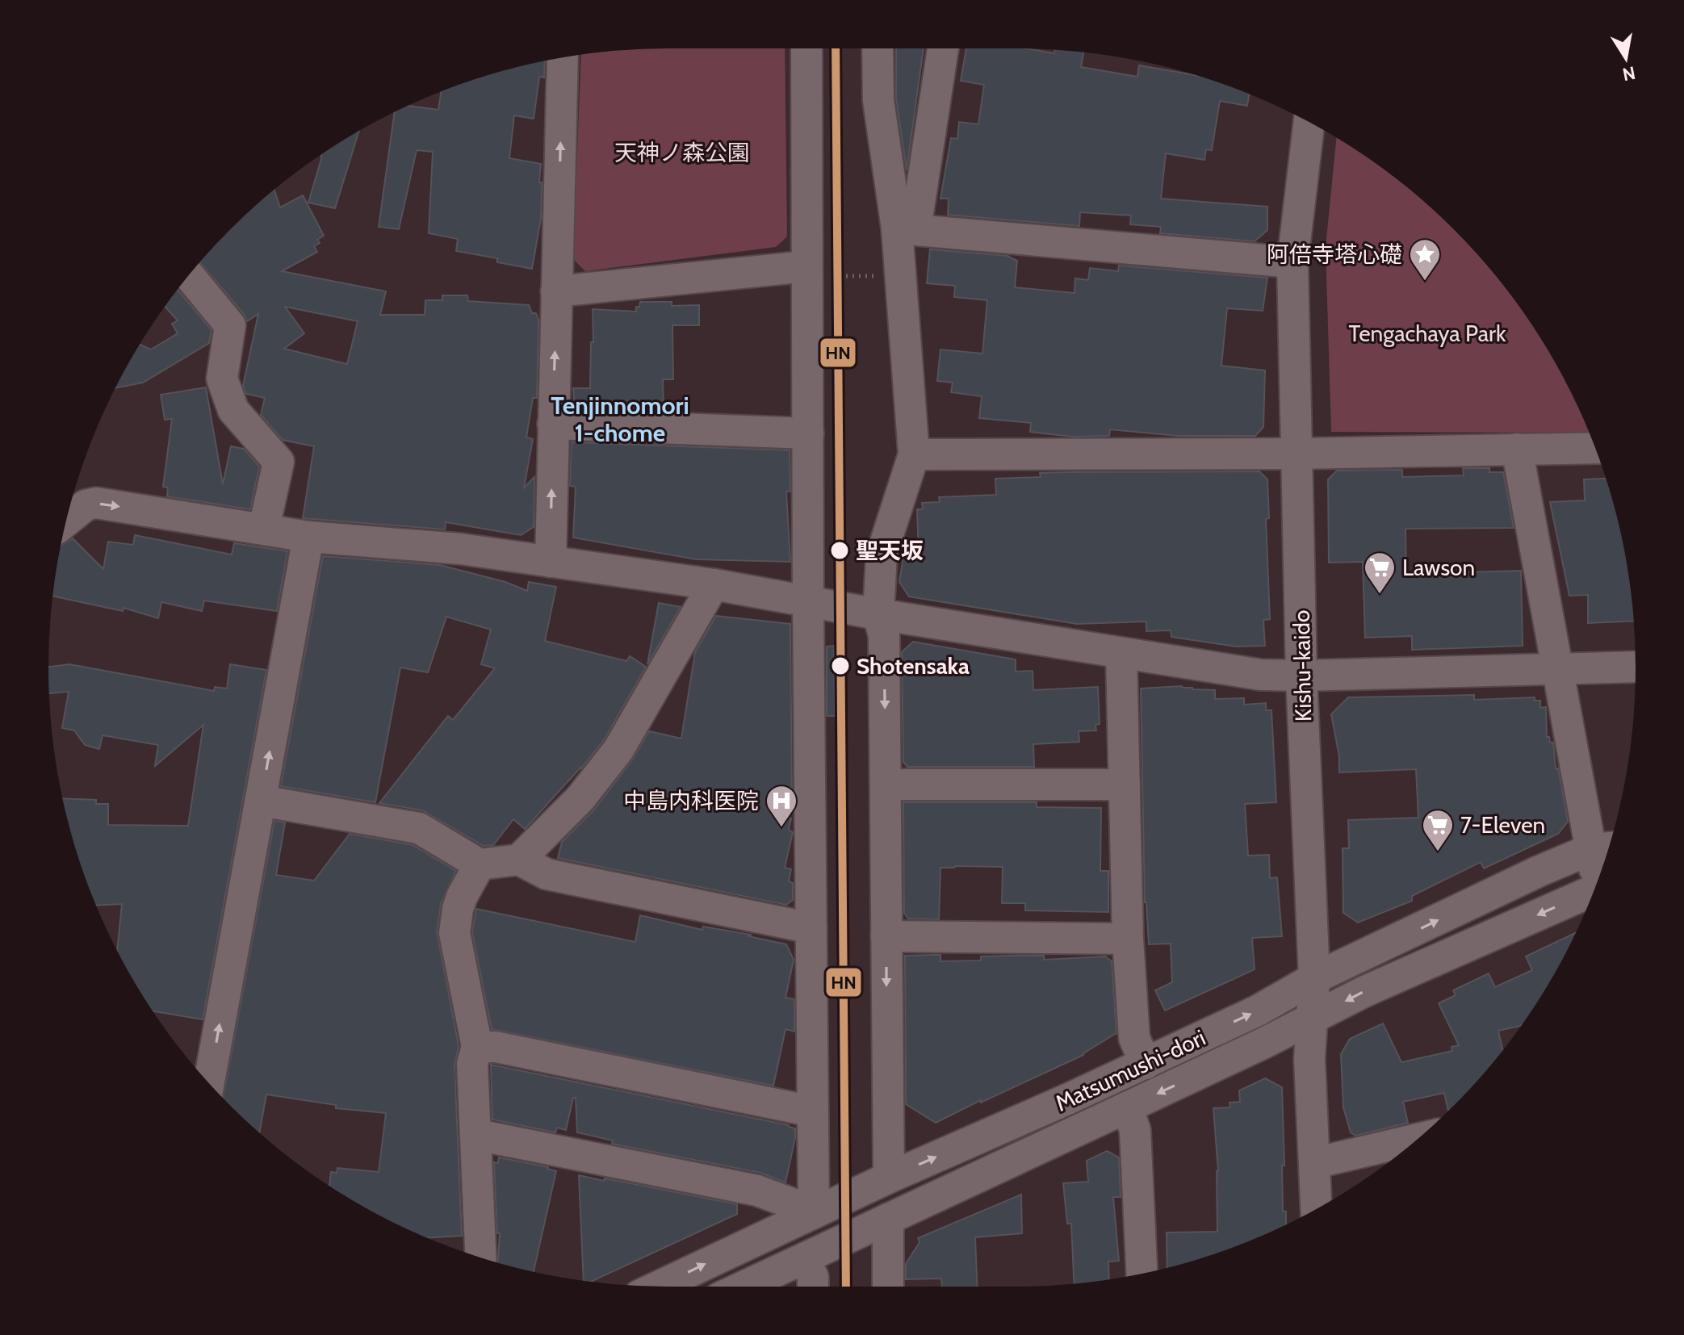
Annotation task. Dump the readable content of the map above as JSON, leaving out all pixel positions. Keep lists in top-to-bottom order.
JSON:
{
  "streets": {
    "street": ["Kishu-kaido", "Matsumushi-dori"]
  },
  "crossings": [
    ["Kishu-kaido", "Matsumushi-dori"]
  ],
  "districts": ["Tenjinnomori 1-chome"],
  "parks": ["天神ノ森公園", "Tengachaya Park"],
  "places": {
    "place": ["阿倍寺塔心礎"],
    "other": ["聖天坂", "Shotensaka"],
    "supermarket": ["Lawson", "7-Eleven"],
    "hospital": ["中島内科医院"]
  },
  "lines": ["transit line HN"],
  "north": "bottom"
}
